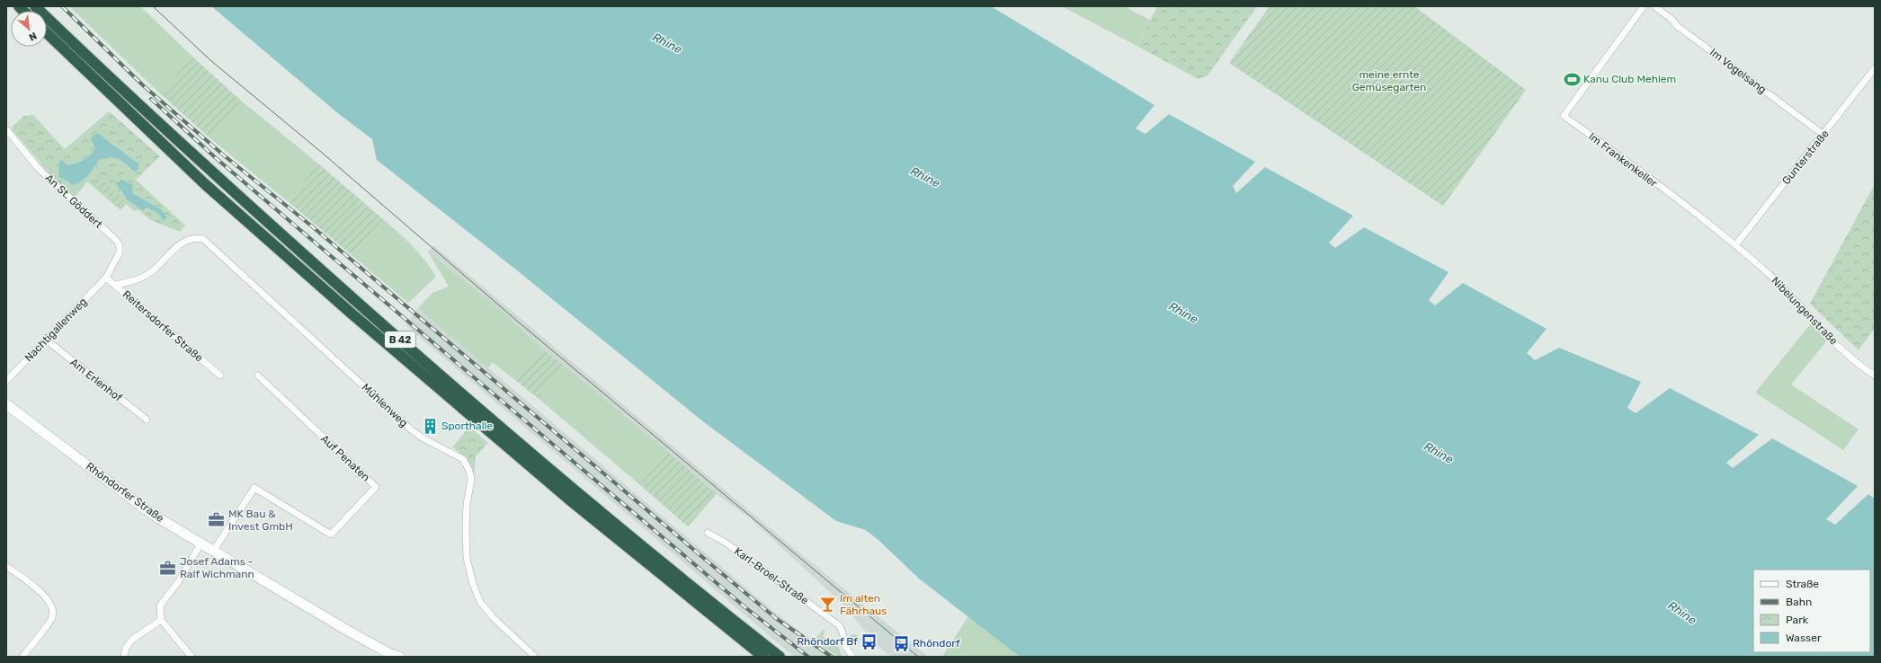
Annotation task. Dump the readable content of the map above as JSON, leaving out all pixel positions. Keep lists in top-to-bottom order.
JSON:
{
  "streets": {
    "highway": ["B 42"],
    "main road": ["Rhöndorfer Straße"],
    "street": [
      "Im Vogelsang",
      "Gunterstraße",
      "Im Frankenkeller",
      "An St. Göddert",
      "Nibelungenstraße",
      "Reitersdorfer Straße",
      "Nachtigallenweg",
      "Am Erlenhof",
      "Mühlenweg",
      "Auf Penaten",
      "Karl-Broel-Straße"
    ]
  },
  "crossings": [
    ["Im Vogelsang", "Gunterstraße"],
    ["Gunterstraße", "Im Frankenkeller"],
    ["Gunterstraße", "Nibelungenstraße"],
    ["Im Frankenkeller", "Nibelungenstraße"],
    ["An St. Göddert", "Reitersdorfer Straße"],
    ["An St. Göddert", "Nachtigallenweg"],
    ["Reitersdorfer Straße", "Nachtigallenweg"],
    ["Reitersdorfer Straße", "Mühlenweg"],
    ["Nachtigallenweg", "Am Erlenhof"],
    ["Auf Penaten", "Rhöndorfer Straße"]
  ],
  "water": ["Rhine"],
  "parks": ["meine ernte Gemüsegarten"],
  "places": {
    "sports": ["Kanu Club Mehlem"],
    "building": ["Sporthalle"],
    "office": ["MK Bau & Invest GmbH", "Josef Adams - Ralf Wichmann"],
    "bar": ["Im alten Fährhaus"],
    "bus stop": ["Rhöndorf Bf", "Rhöndorf"]
  },
  "legend": [
    "Straße",
    "Bahn",
    "Park",
    "Wasser"
  ],
  "north": "bottom right"
}
